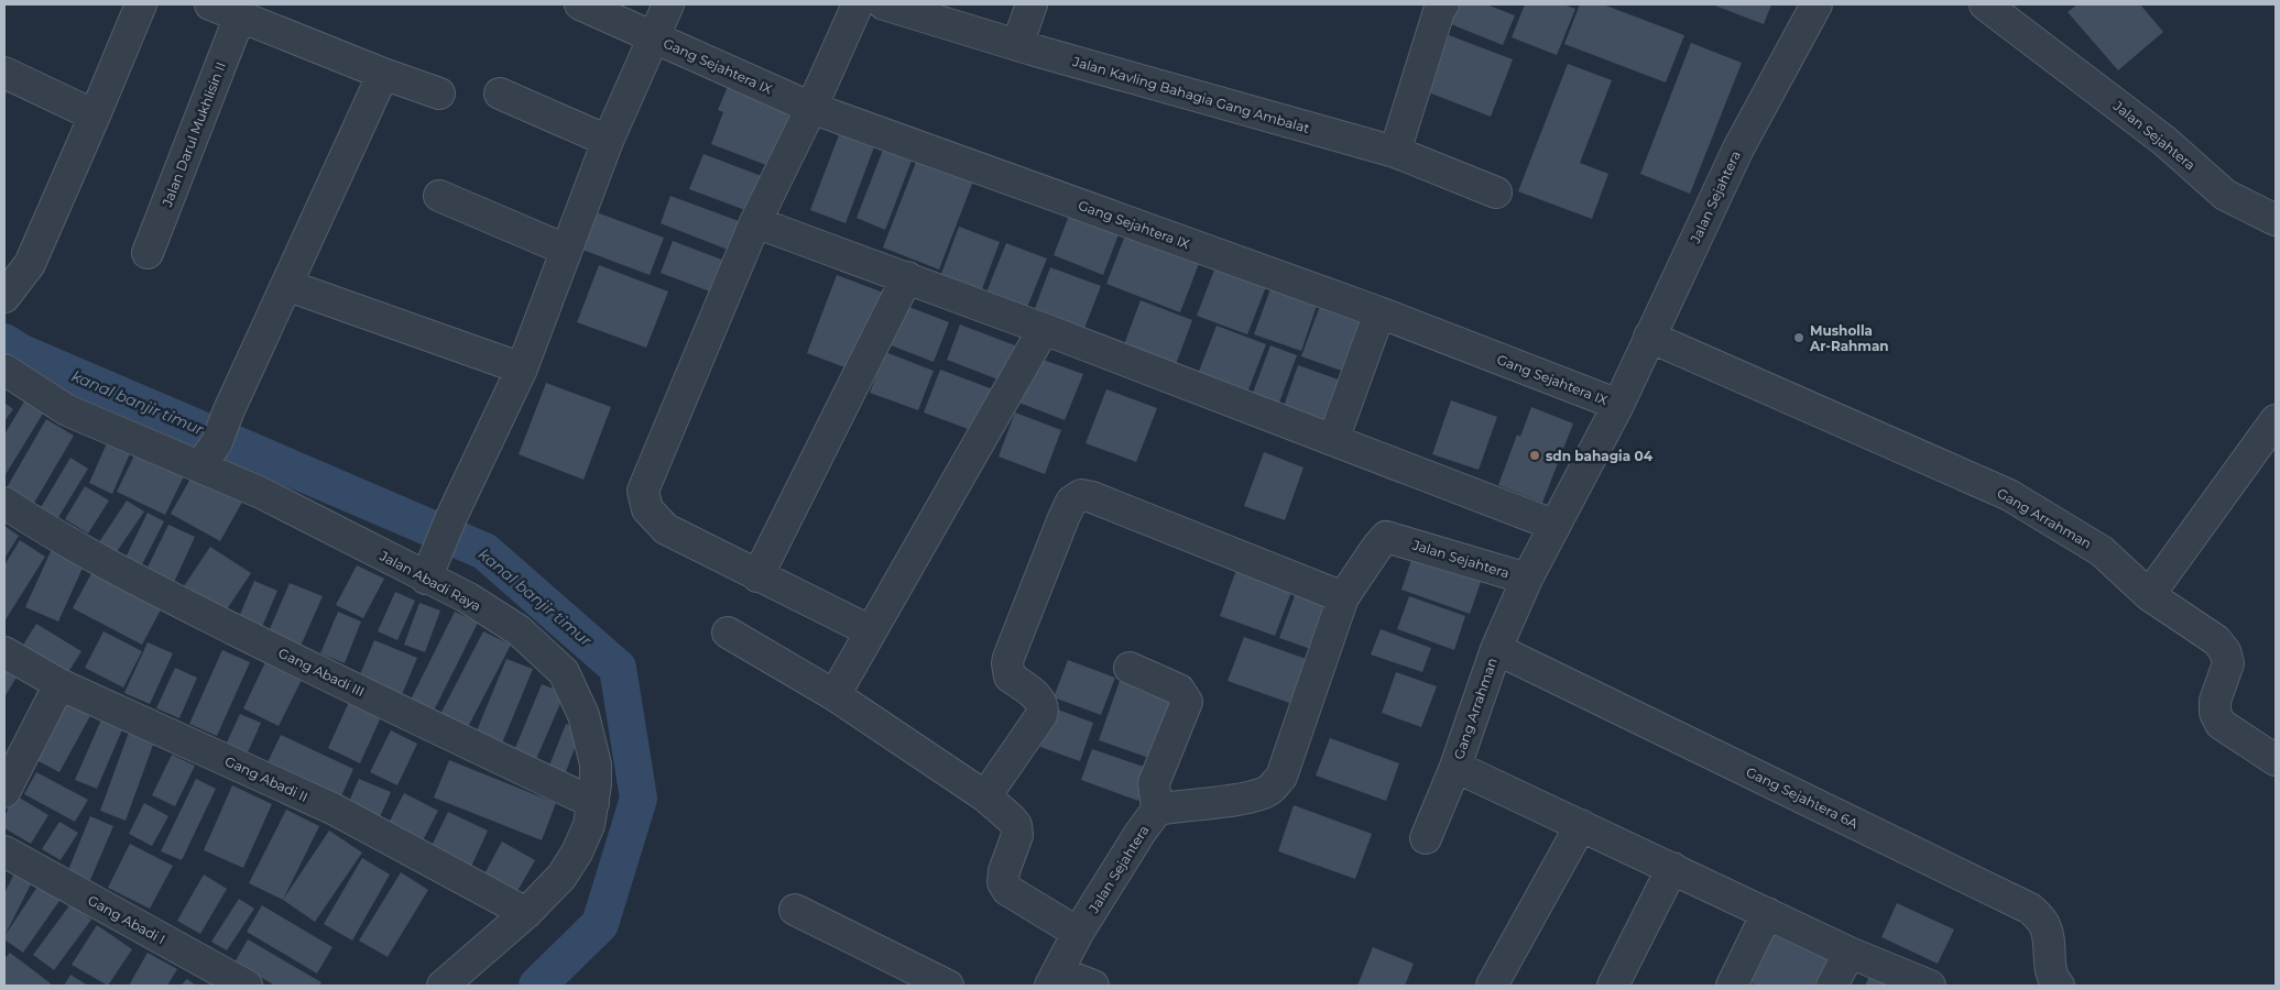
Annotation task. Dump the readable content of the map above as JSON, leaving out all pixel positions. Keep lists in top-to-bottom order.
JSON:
{
  "streets": {
    "street": [
      "Gang Sejahtera IX",
      "Jalan Kavling Bahagia Gang Ambalat",
      "Jalan Darul Mukhlisin II",
      "Jalan Sejahtera",
      "Gang Arrahman",
      "Jalan Abadi Raya",
      "Gang Abadi III",
      "Gang Abadi II",
      "Gang Sejahtera 6A",
      "Gang Abadi I"
    ]
  },
  "crossings": [
    ["Gang Sejahtera IX", "Jalan Sejahtera"],
    ["Jalan Sejahtera", "Gang Arrahman"],
    ["Gang Arrahman", "Gang Sejahtera 6A"],
    ["Jalan Abadi Raya", "Gang Abadi III"],
    ["Jalan Abadi Raya", "Gang Abadi II"]
  ],
  "water": ["kanal banjir timur"],
  "places": ["Musholla Ar-Rahman", "sdn bahagia 04"]
}
